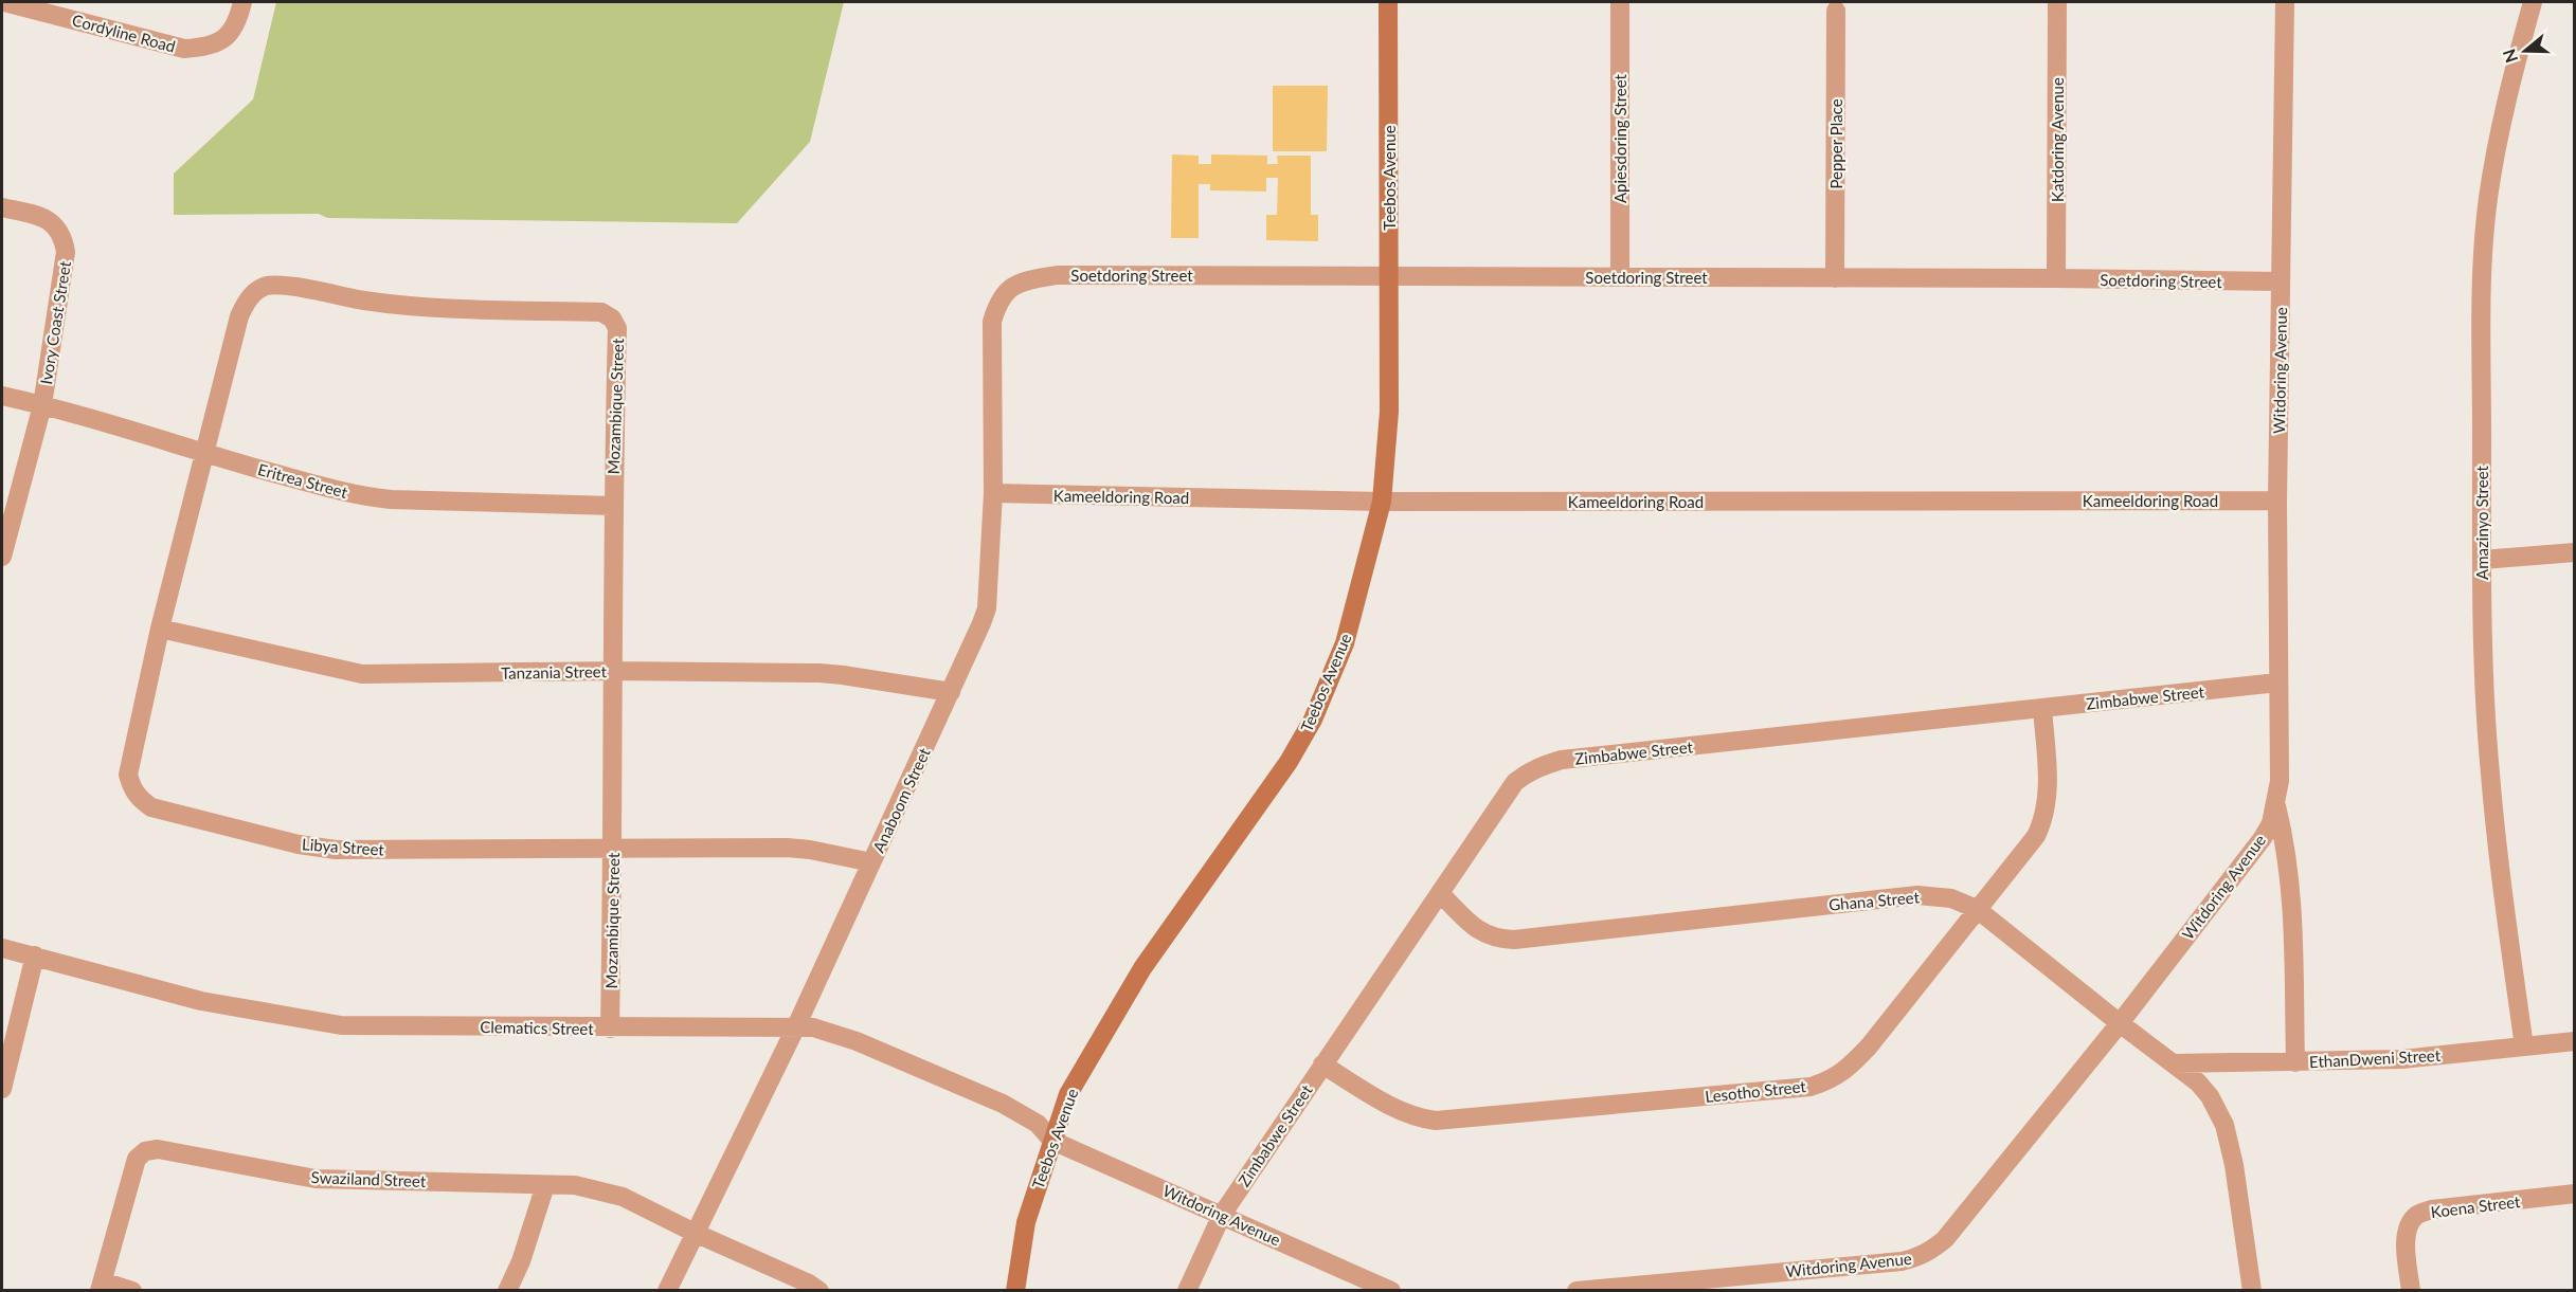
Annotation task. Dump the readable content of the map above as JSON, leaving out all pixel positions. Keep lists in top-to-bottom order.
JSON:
{
  "streets": {
    "street": [
      "Cordyline Road",
      "Apiesdoring Street",
      "Katdoring Avenue",
      "Pepper Place",
      "Teebos Avenue",
      "Soetdoring Street",
      "Ivory Coast Street",
      "Witdoring Avenue",
      "Mozambique Street",
      "Eritrea Street",
      "Kameeldoring Road",
      "Amazinyo Street",
      "Tanzania Street",
      "Zimbabwe Street",
      "Anaboom Street",
      "Libya Street",
      "Ghana Street",
      "Clematics Street",
      "EthanDweni Street",
      "Lesotho Street",
      "Swaziland Street",
      "Koena Street"
    ]
  },
  "crossings": [
    ["Apiesdoring Street", "Soetdoring Street"],
    ["Katdoring Avenue", "Soetdoring Street"],
    ["Pepper Place", "Soetdoring Street"],
    ["Teebos Avenue", "Soetdoring Street"],
    ["Teebos Avenue", "Witdoring Avenue"],
    ["Teebos Avenue", "Kameeldoring Road"],
    ["Teebos Avenue", "Clematics Street"],
    ["Soetdoring Street", "Witdoring Avenue"],
    ["Soetdoring Street", "Anaboom Street"],
    ["Ivory Coast Street", "Eritrea Street"],
    ["Witdoring Avenue", "Kameeldoring Road"],
    ["Witdoring Avenue", "Zimbabwe Street"],
    ["Witdoring Avenue", "Ghana Street"],
    ["Witdoring Avenue", "Clematics Street"],
    ["Mozambique Street", "Eritrea Street"],
    ["Mozambique Street", "Tanzania Street"],
    ["Mozambique Street", "Libya Street"],
    ["Mozambique Street", "Clematics Street"],
    ["Eritrea Street", "Libya Street"],
    ["Kameeldoring Road", "Anaboom Street"],
    ["Amazinyo Street", "EthanDweni Street"],
    ["Tanzania Street", "Anaboom Street"],
    ["Tanzania Street", "Libya Street"],
    ["Zimbabwe Street", "Ghana Street"],
    ["Zimbabwe Street", "Lesotho Street"],
    ["Anaboom Street", "Libya Street"],
    ["Anaboom Street", "Clematics Street"],
    ["Anaboom Street", "Swaziland Street"],
    ["Ghana Street", "EthanDweni Street"],
    ["Ghana Street", "Lesotho Street"]
  ],
  "north": "left"
}
